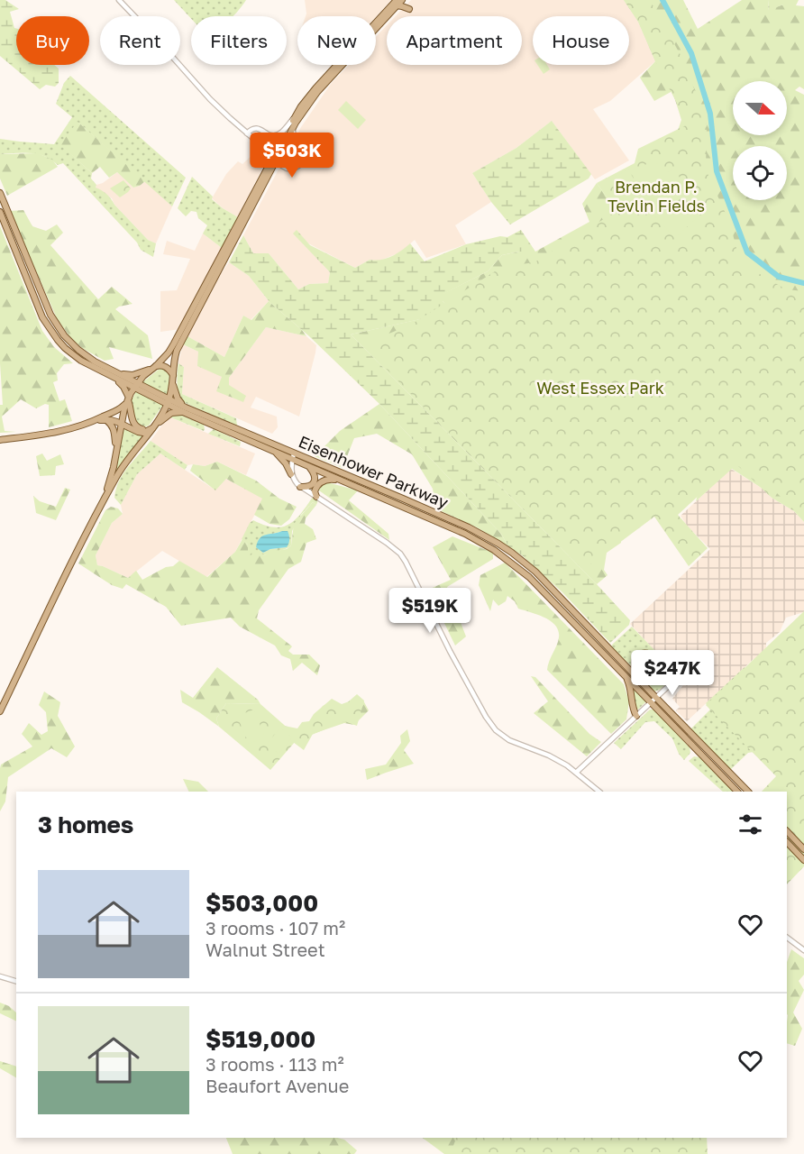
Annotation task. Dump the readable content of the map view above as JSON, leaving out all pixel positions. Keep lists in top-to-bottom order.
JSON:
{
  "streets": {
    "main road": ["Eisenhower Parkway"]
  },
  "parks": ["Brendan P. Tevlin Fields", "West Essex Park"],
  "north": "right",
  "page": {
    "chip": [
      "Buy",
      "Rent",
      "Filters",
      "New",
      "Apartment",
      "House"
    ],
    "price": ["$503K", "$519K", "$247K"],
    "heading": "3 homes",
    "list": [
      {
        "name": "$503,000",
        "note": "3 rooms · 107 m² · Walnut Street"
      },
      {
        "name": "$519,000",
        "note": "3 rooms · 113 m² · Beaufort Avenue"
      }
    ]
  }
}
